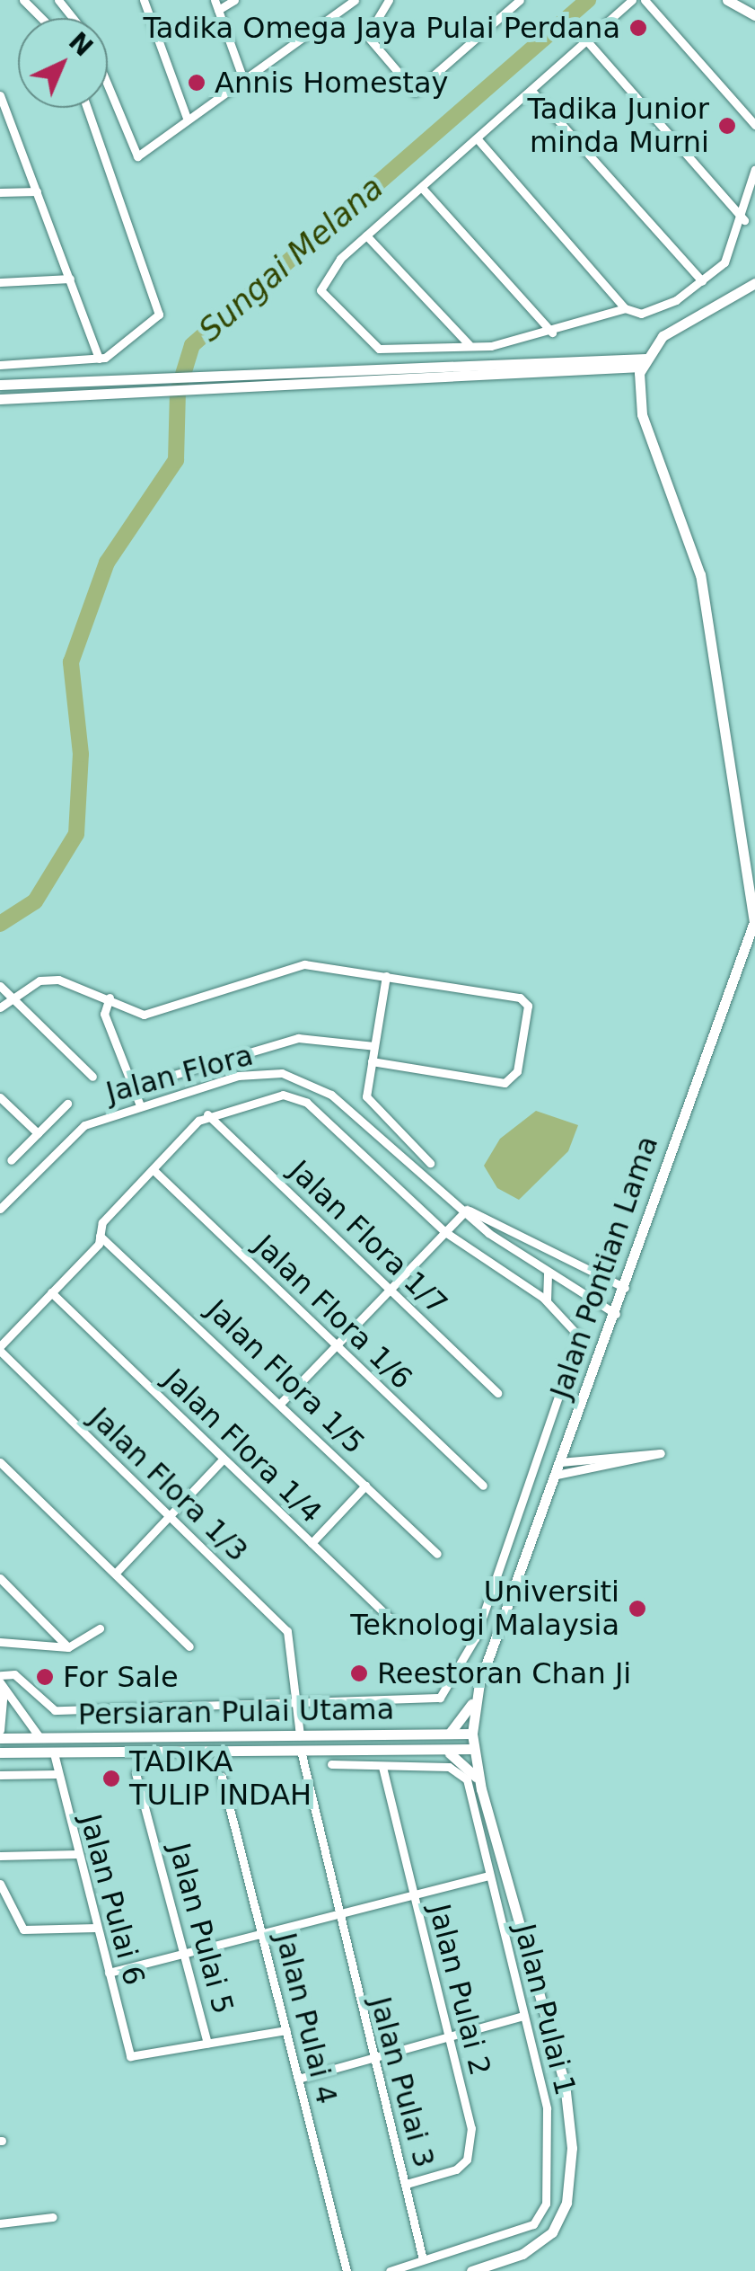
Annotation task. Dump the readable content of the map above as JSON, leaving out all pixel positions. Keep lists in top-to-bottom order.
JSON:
{
  "streets": {
    "street": [
      "Jalan Flora",
      "Jalan Flora 1/7",
      "Jalan Pontian Lama",
      "Jalan Flora 1/6",
      "Jalan Flora 1/5",
      "Jalan Flora 1/4",
      "Jalan Flora 1/3",
      "Persiaran Pulai Utama",
      "Jalan Pulai 6",
      "Jalan Pulai 5",
      "Jalan Pulai 2",
      "Jalan Pulai 1",
      "Jalan Pulai 4",
      "Jalan Pulai 3"
    ]
  },
  "crossings": [
    ["Jalan Flora", "Jalan Pontian Lama"],
    ["Jalan Pontian Lama", "Persiaran Pulai Utama"],
    ["Jalan Flora 1/3", "Persiaran Pulai Utama"],
    ["Persiaran Pulai Utama", "Jalan Pulai 6"],
    ["Persiaran Pulai Utama", "Jalan Pulai 3"],
    ["Jalan Pulai 6", "Jalan Pulai 5"],
    ["Jalan Pulai 2", "Jalan Pulai 1"],
    ["Jalan Pulai 2", "Jalan Pulai 3"],
    ["Jalan Pulai 1", "Jalan Pulai 3"]
  ],
  "water": ["Sungai Melana"],
  "places": [
    "Tadika Omega Jaya Pulai Perdana",
    "Annis Homestay",
    "Tadika Junior minda Murni",
    "Universiti Teknologi Malaysia",
    "Reestoran Chan Ji",
    "For Sale",
    "TADIKA TULIP INDAH"
  ],
  "north": "top right"
}
